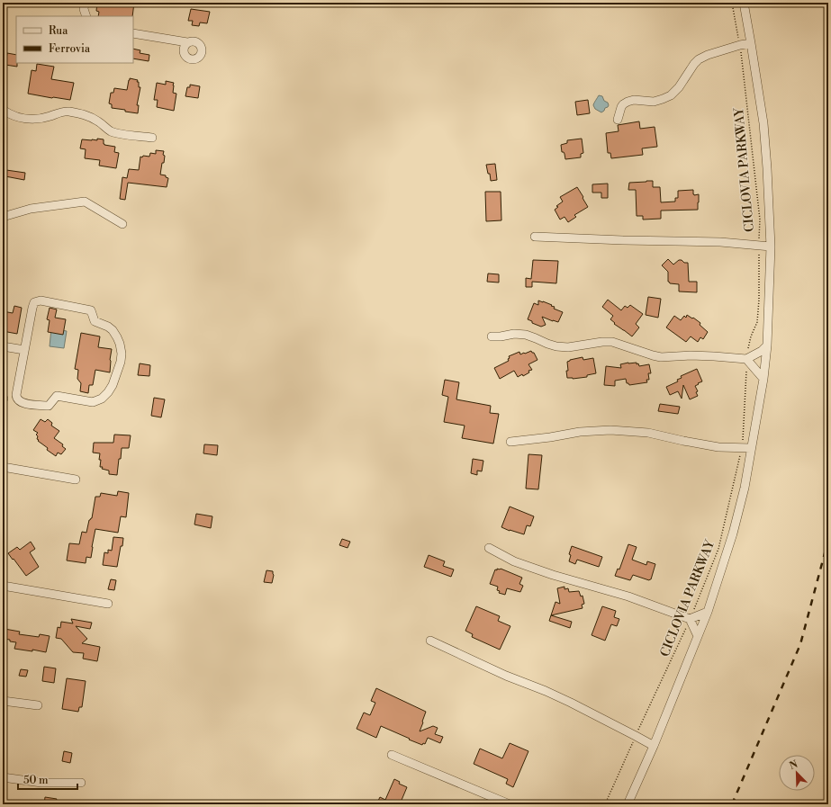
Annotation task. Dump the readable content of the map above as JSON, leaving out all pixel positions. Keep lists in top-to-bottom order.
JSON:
{
  "streets": {
    "path": ["CICLOVIA PARKWAY"]
  },
  "legend": ["Rua", "Ferrovia"],
  "scale_bar": "50 m",
  "north": "top left"
}
